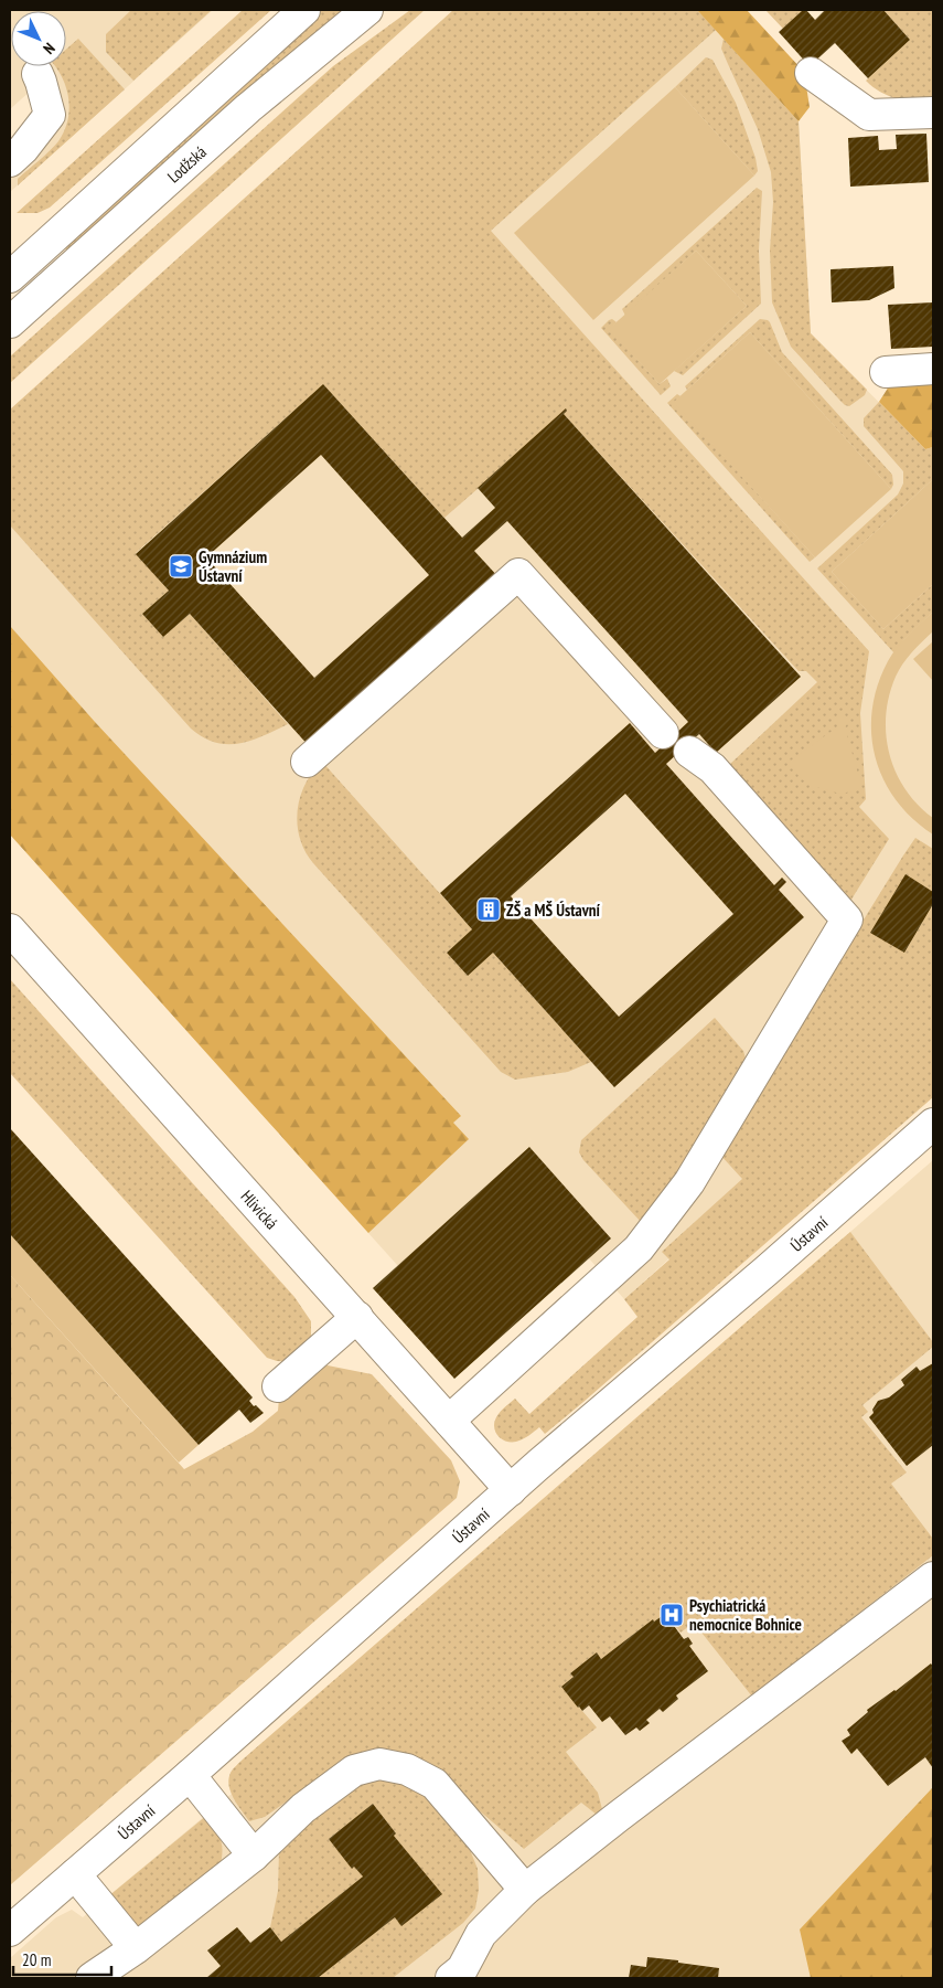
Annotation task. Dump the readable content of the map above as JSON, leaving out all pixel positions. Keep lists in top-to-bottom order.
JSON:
{
  "streets": {
    "street": ["Lodžská", "Hlivická", "Ústavní"]
  },
  "crossings": [
    ["Hlivická", "Ústavní"]
  ],
  "places": {
    "school or university": ["Gymnázium Ústavní"],
    "building": ["ZŠ a MŠ Ústavní"],
    "hospital": ["Psychiatrická nemocnice Bohnice"]
  },
  "scale_bar": "20 m",
  "north": "bottom right"
}
